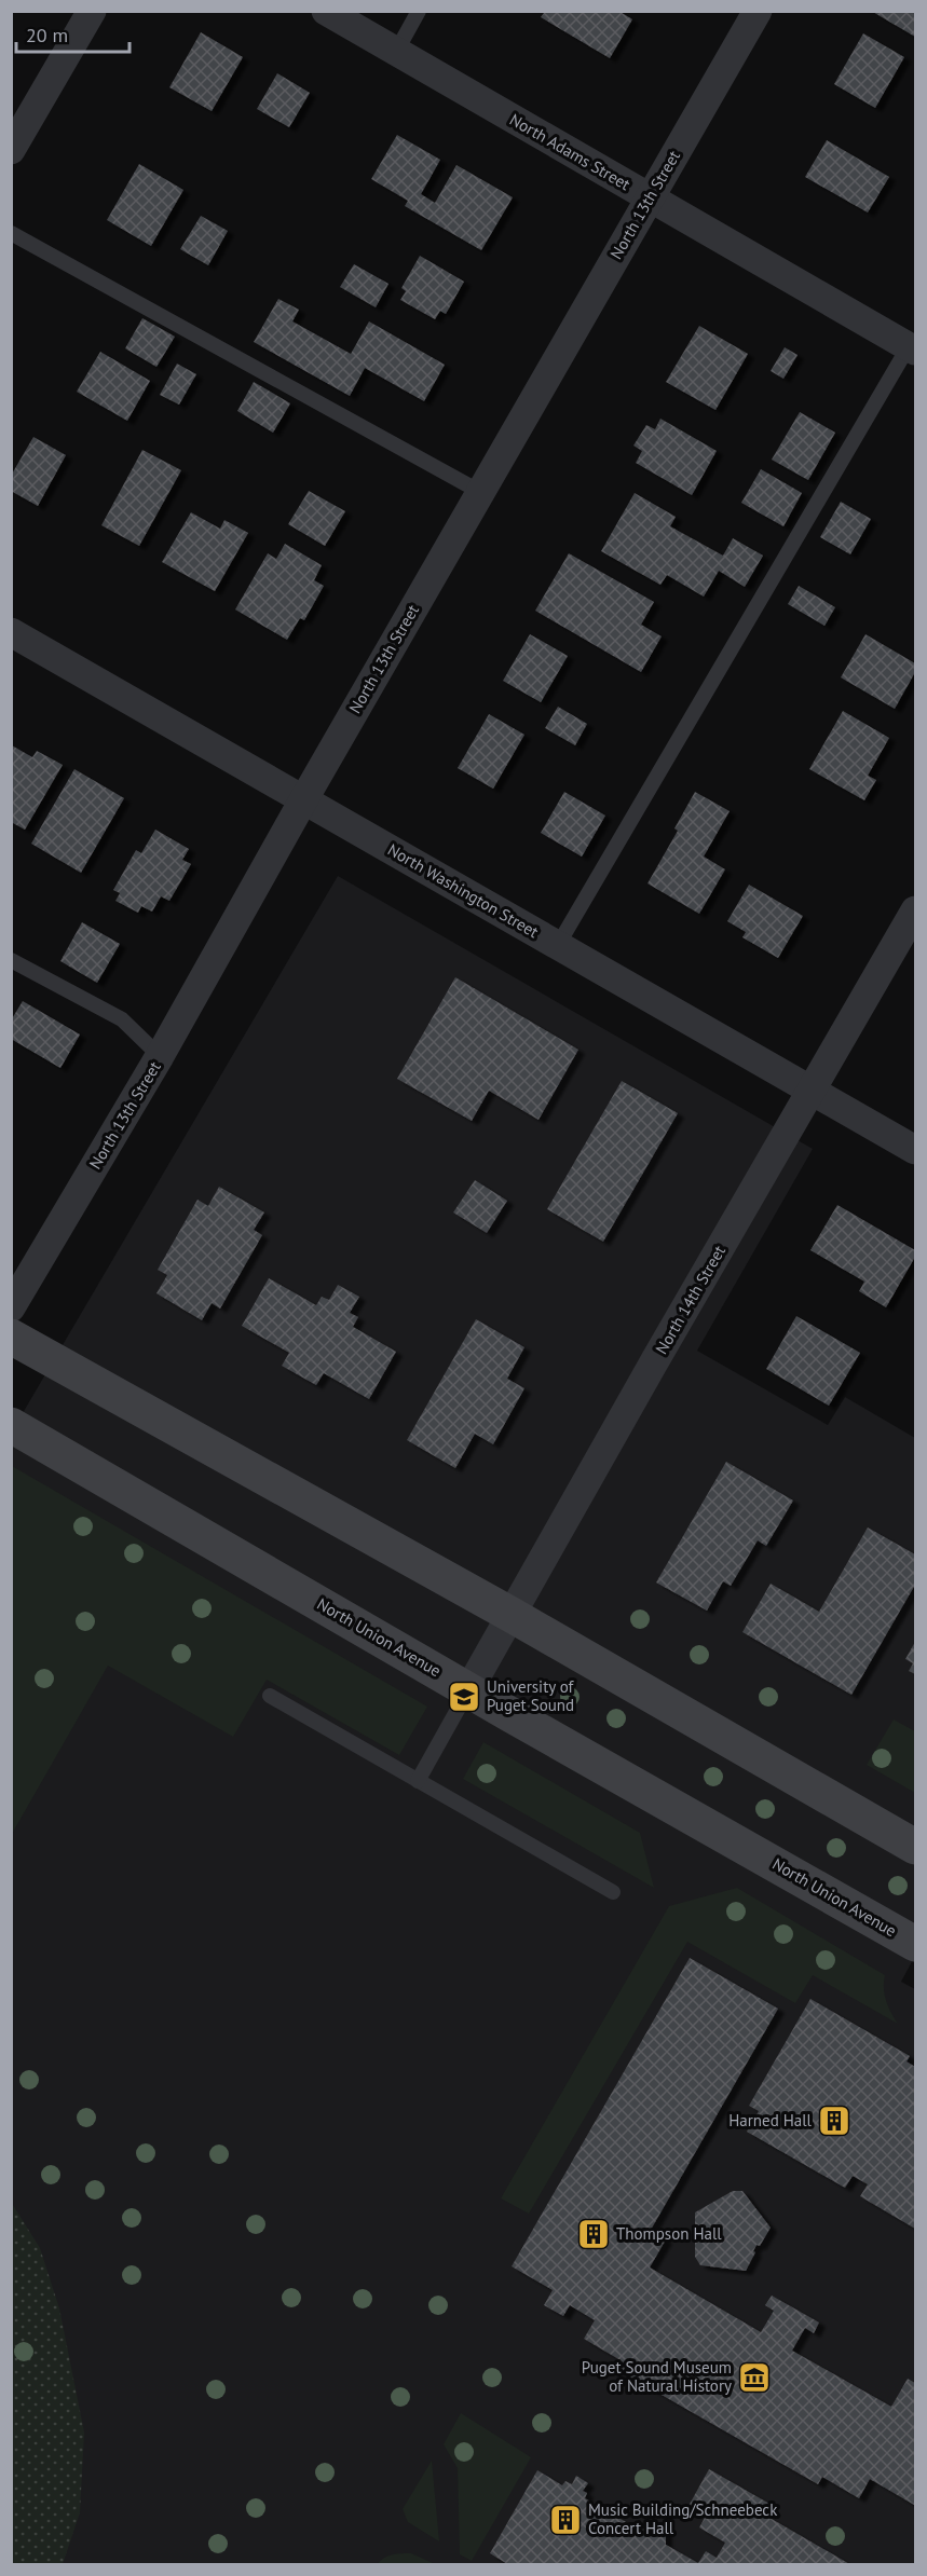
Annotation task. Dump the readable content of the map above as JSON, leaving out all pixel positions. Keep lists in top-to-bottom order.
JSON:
{
  "streets": {
    "street": [
      "North Adams Street",
      "North 13th Street",
      "North Washington Street",
      "North 14th Street",
      "North Union Avenue"
    ]
  },
  "crossings": [
    ["North Adams Street", "North 13th Street"],
    ["North 13th Street", "North Washington Street"],
    ["North Washington Street", "North 14th Street"],
    ["North 14th Street", "North Union Avenue"]
  ],
  "places": {
    "school or university": ["University of Puget Sound"],
    "building": ["Harned Hall", "Thompson Hall", "Music Building/Schneebeck Concert Hall"],
    "museum": ["Puget Sound Museum of Natural History"]
  },
  "scale_bar": "20 m"
}
